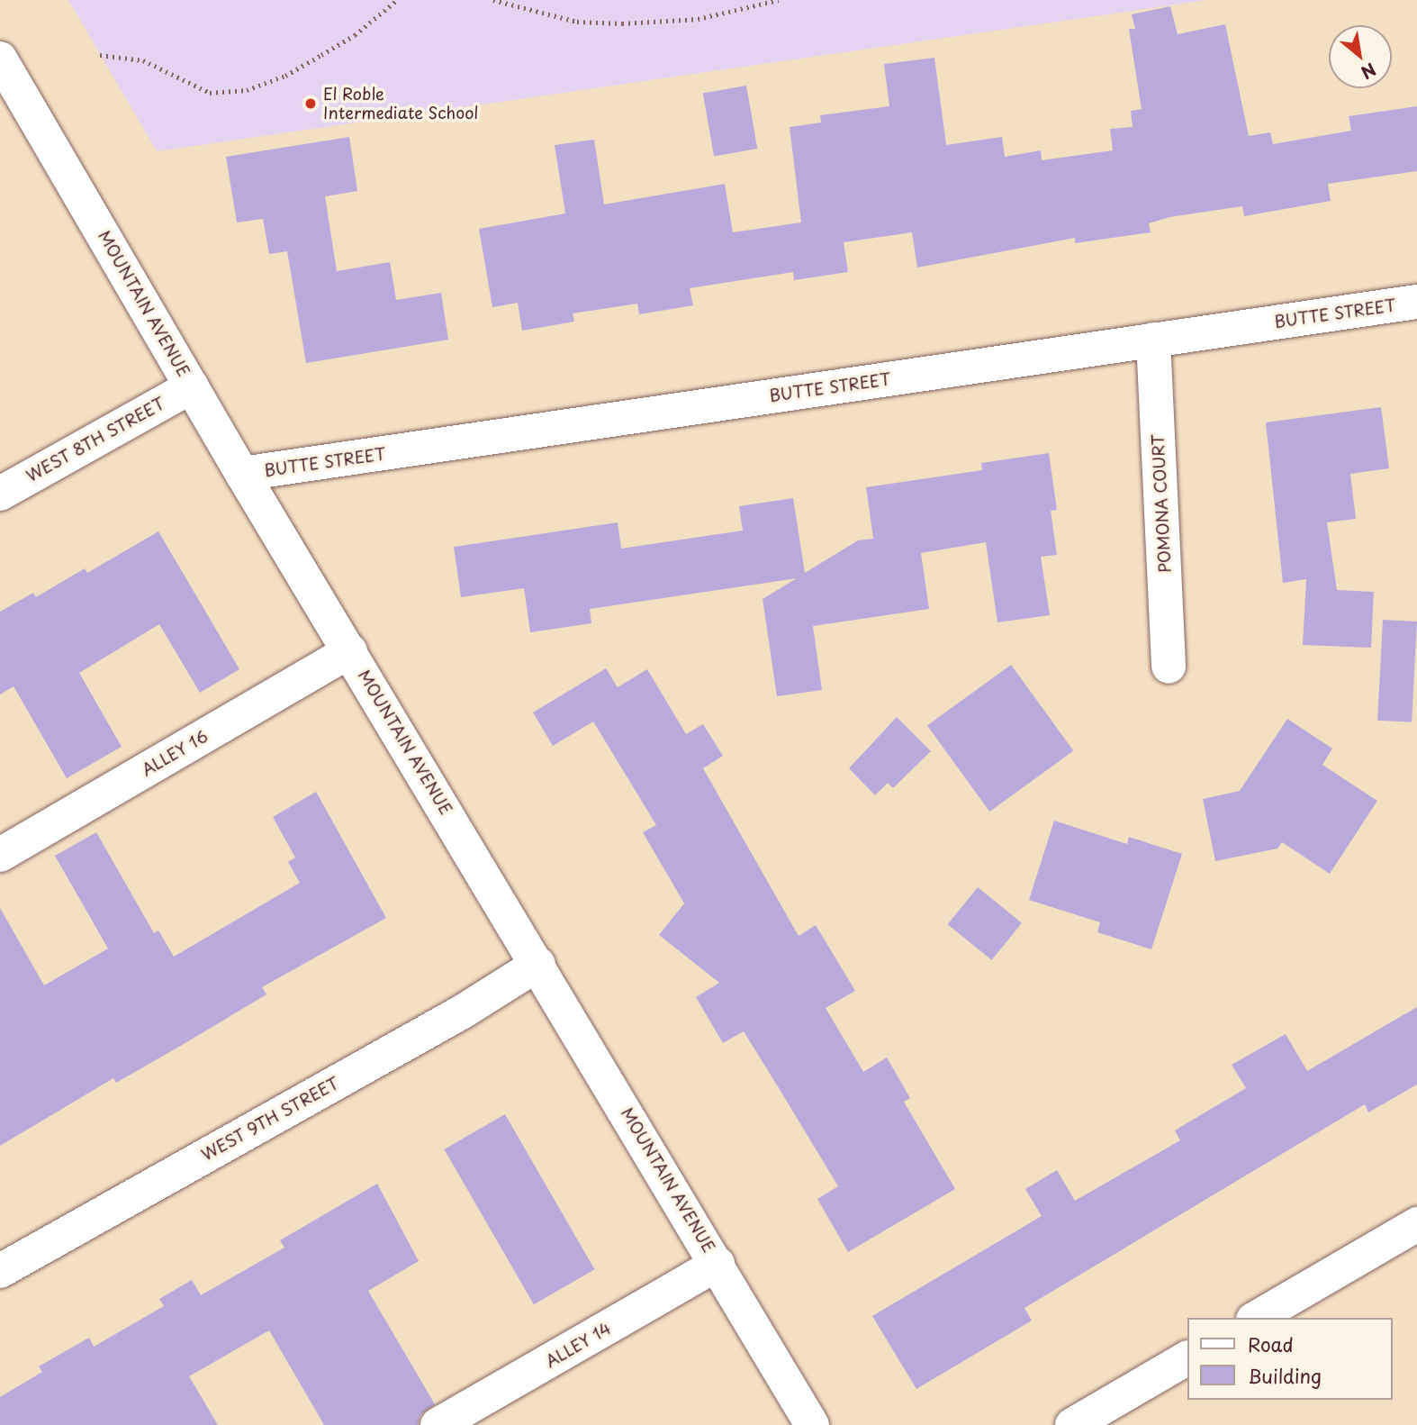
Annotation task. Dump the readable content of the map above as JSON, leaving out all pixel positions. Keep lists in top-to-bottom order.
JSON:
{
  "streets": {
    "street": [
      "MOUNTAIN AVENUE",
      "BUTTE STREET",
      "WEST 8TH STREET",
      "POMONA COURT",
      "ALLEY 16",
      "WEST 9TH STREET",
      "ALLEY 14"
    ]
  },
  "crossings": [
    ["MOUNTAIN AVENUE", "BUTTE STREET"],
    ["MOUNTAIN AVENUE", "WEST 8TH STREET"],
    ["MOUNTAIN AVENUE", "ALLEY 16"],
    ["MOUNTAIN AVENUE", "WEST 9TH STREET"],
    ["MOUNTAIN AVENUE", "ALLEY 14"],
    ["BUTTE STREET", "POMONA COURT"]
  ],
  "places": ["El Roble Intermediate School"],
  "legend": ["Road", "Building"],
  "north": "bottom right"
}
